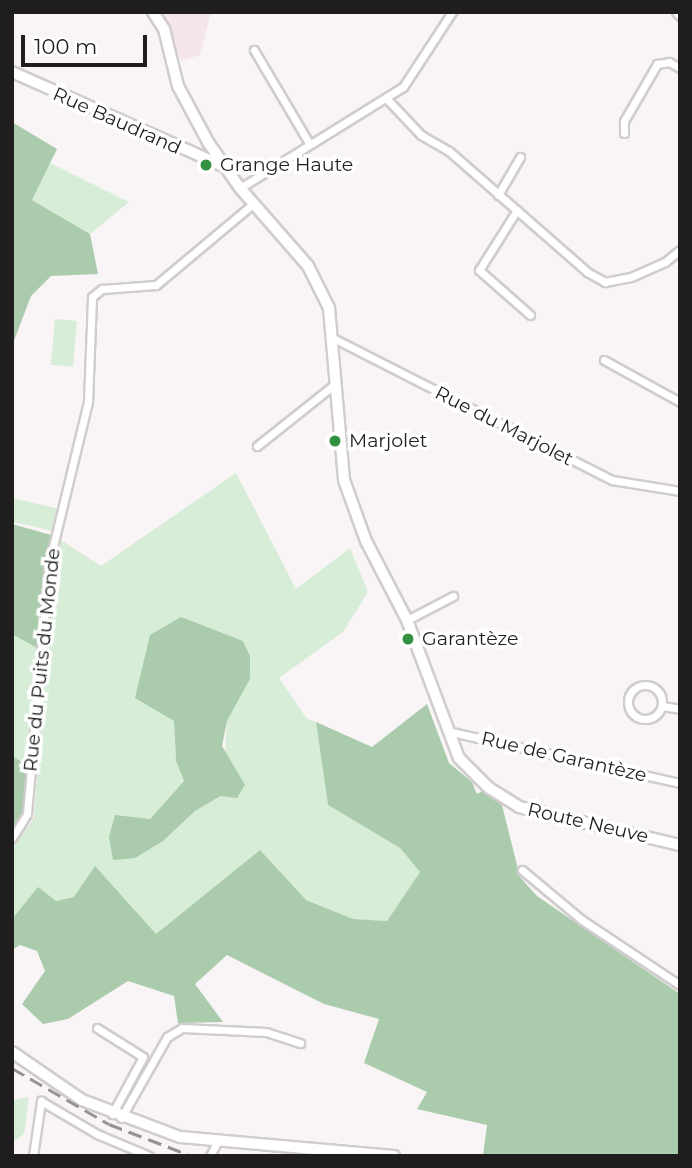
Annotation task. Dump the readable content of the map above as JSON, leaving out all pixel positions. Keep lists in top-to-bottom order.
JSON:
{
  "streets": {
    "street": [
      "Rue Baudrand",
      "Rue du Marjolet",
      "Rue du Puits du Monde",
      "Rue de Garantèze",
      "Route Neuve"
    ]
  },
  "crossings": [
    ["Rue Baudrand", "Route Neuve"],
    ["Rue du Marjolet", "Route Neuve"],
    ["Rue du Puits du Monde", "Route Neuve"],
    ["Rue de Garantèze", "Route Neuve"]
  ],
  "places": ["Grange Haute", "Marjolet", "Garantèze"],
  "scale_bar": "100 m"
}
